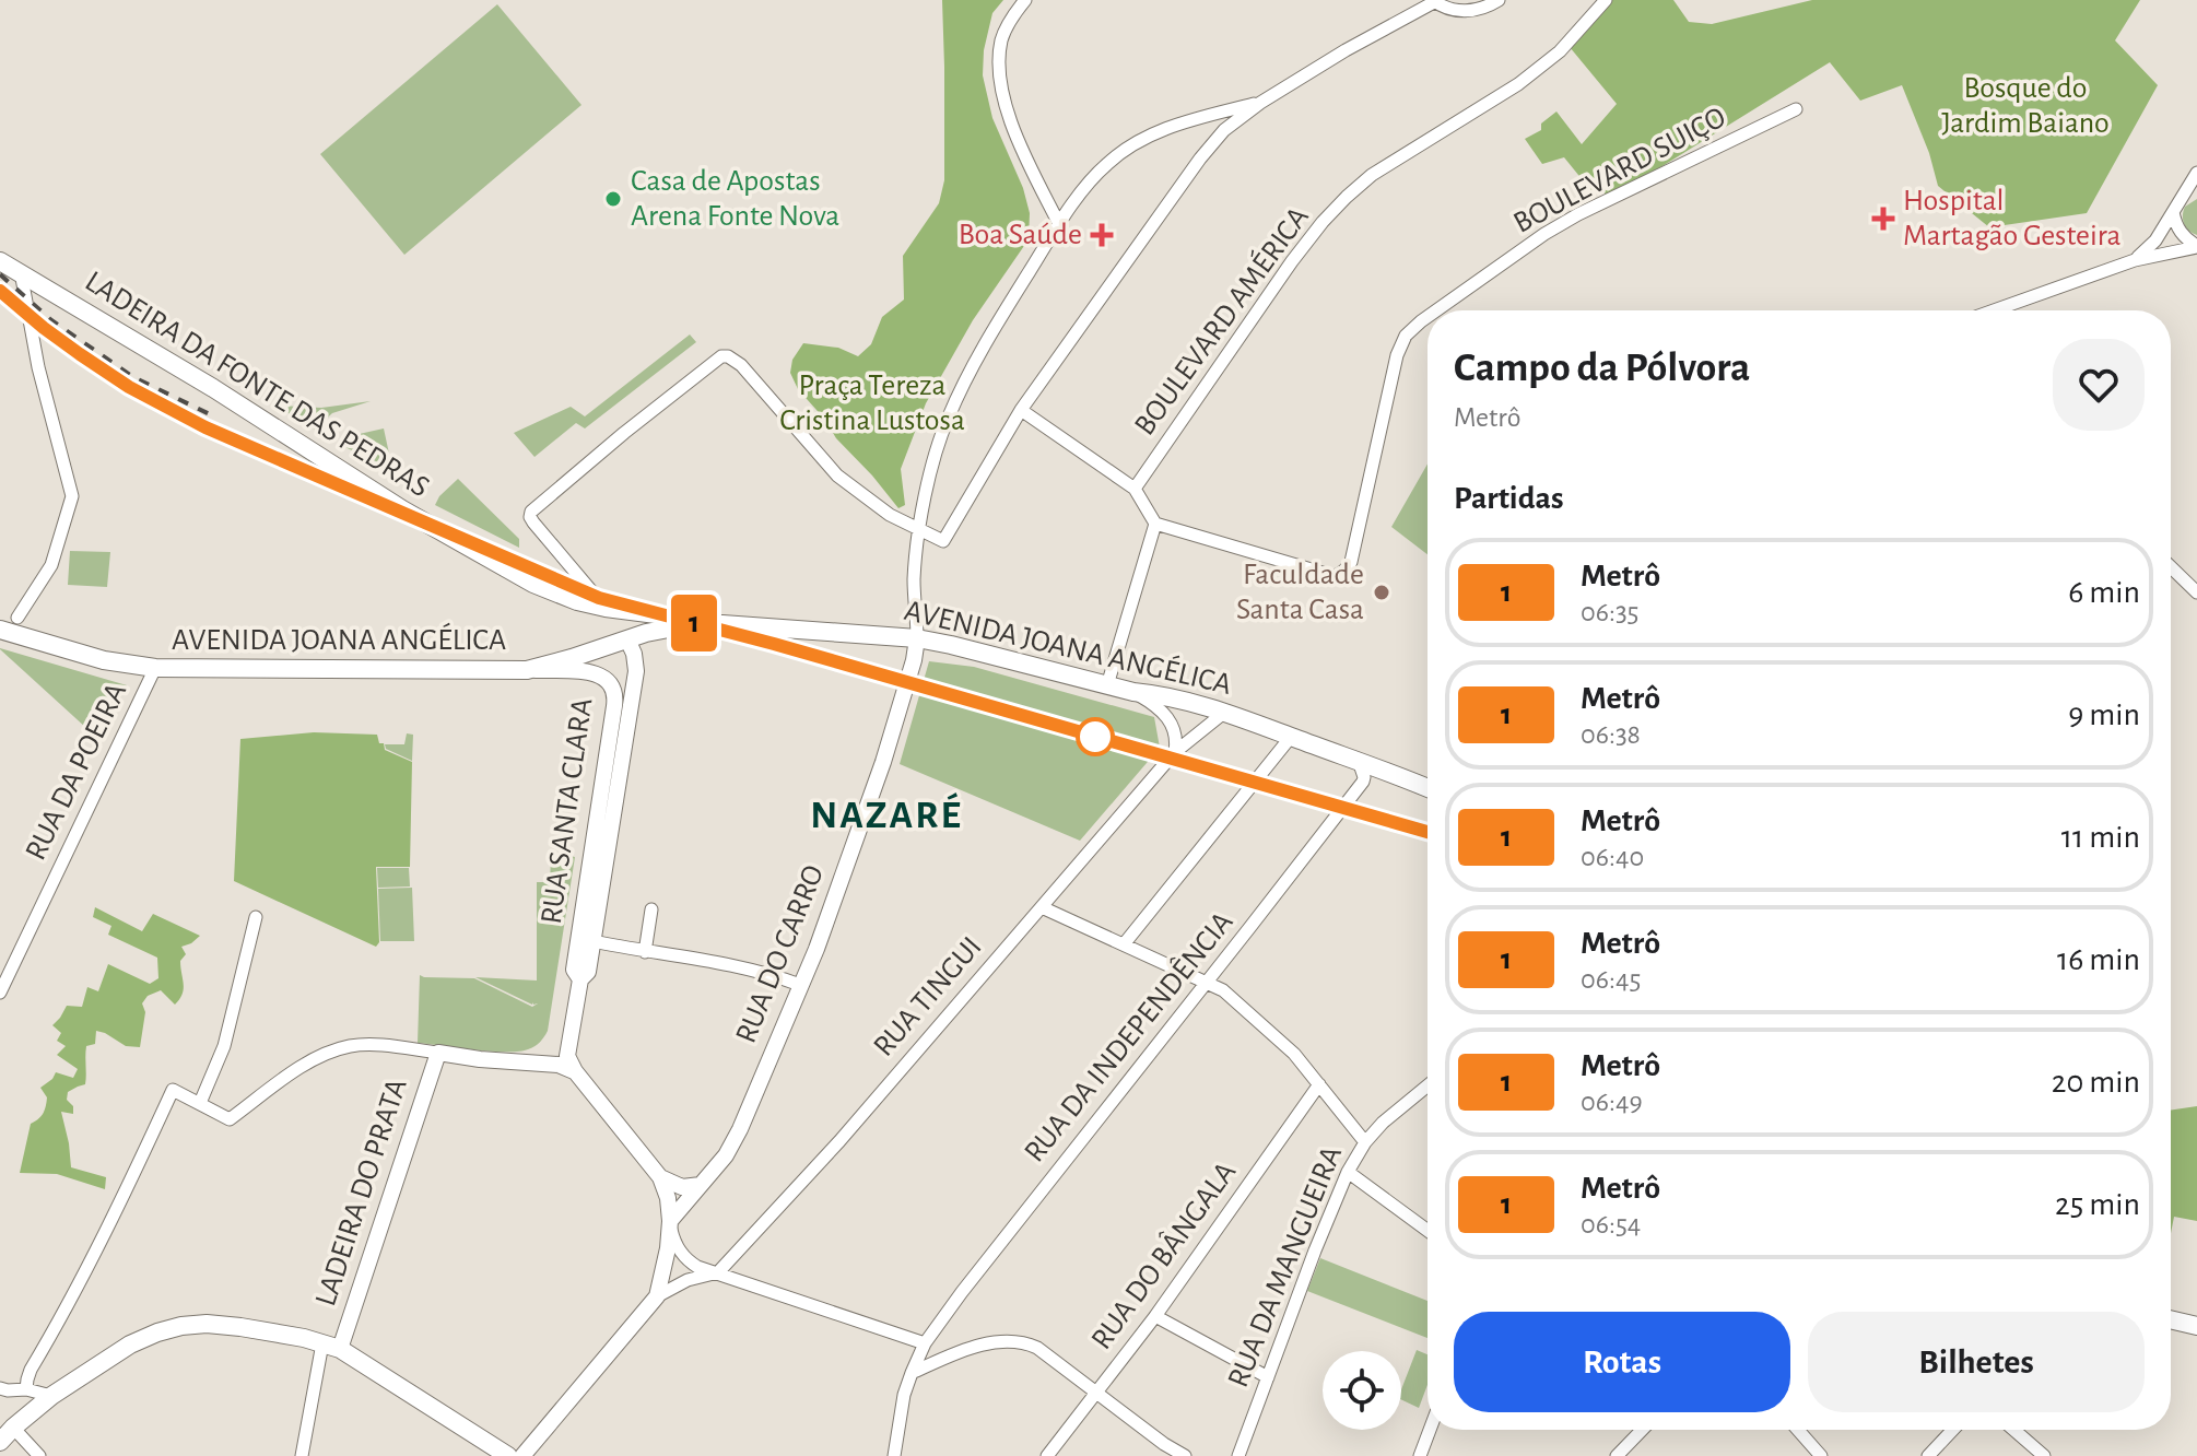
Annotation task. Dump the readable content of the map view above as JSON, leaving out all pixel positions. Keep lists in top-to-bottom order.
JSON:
{
  "streets": {
    "main road": ["LADEIRA DA FONTE DAS PEDRAS", "AVENIDA JOANA ANGÉLICA"],
    "street": [
      "BOULEVARD SUIÇO",
      "BOULEVARD AMÉRICA",
      "RUA DA POEIRA",
      "RUA SANTA CLARA",
      "RUA DO CARRO",
      "RUA TINGUI",
      "RUA DA INDEPENDÊNCIA",
      "LADEIRA DO PRATA",
      "RUA DO BÂNGALA",
      "RUA DA MANGUEIRA"
    ]
  },
  "crossings": [
    ["LADEIRA DA FONTE DAS PEDRAS", "AVENIDA JOANA ANGÉLICA"],
    ["AVENIDA JOANA ANGÉLICA", "RUA DA POEIRA"],
    ["AVENIDA JOANA ANGÉLICA", "RUA SANTA CLARA"],
    ["AVENIDA JOANA ANGÉLICA", "RUA DO CARRO"],
    ["AVENIDA JOANA ANGÉLICA", "RUA TINGUI"],
    ["AVENIDA JOANA ANGÉLICA", "RUA DA INDEPENDÊNCIA"]
  ],
  "districts": ["NAZARÉ"],
  "parks": ["Bosque do Jardim Baiano", "Praça Tereza Cristina Lustosa"],
  "places": {
    "other": ["Casa de Apostas Arena Fonte Nova", "Faculdade Santa Casa"],
    "health": ["Hospital Martagão Gesteira", "Boa Saúde"]
  },
  "lines": ["metro line 1"],
  "page": {
    "on_map": "1",
    "heading": [
      ["Campo da Pólvora", "Metrô"],
      "Partidas"
    ],
    "list": [
      {
        "mark": "1",
        "name": "Metrô",
        "note": "06:35",
        "value": "6 min"
      },
      {
        "mark": "1",
        "name": "Metrô",
        "note": "06:38",
        "value": "9 min"
      },
      {
        "mark": "1",
        "name": "Metrô",
        "note": "06:40",
        "value": "11 min"
      },
      {
        "mark": "1",
        "name": "Metrô",
        "note": "06:45",
        "value": "16 min"
      },
      {
        "mark": "1",
        "name": "Metrô",
        "note": "06:49",
        "value": "20 min"
      },
      {
        "mark": "1",
        "name": "Metrô",
        "note": "06:54",
        "value": "25 min"
      }
    ],
    "buttons": ["Rotas", "Bilhetes"]
  }
}
